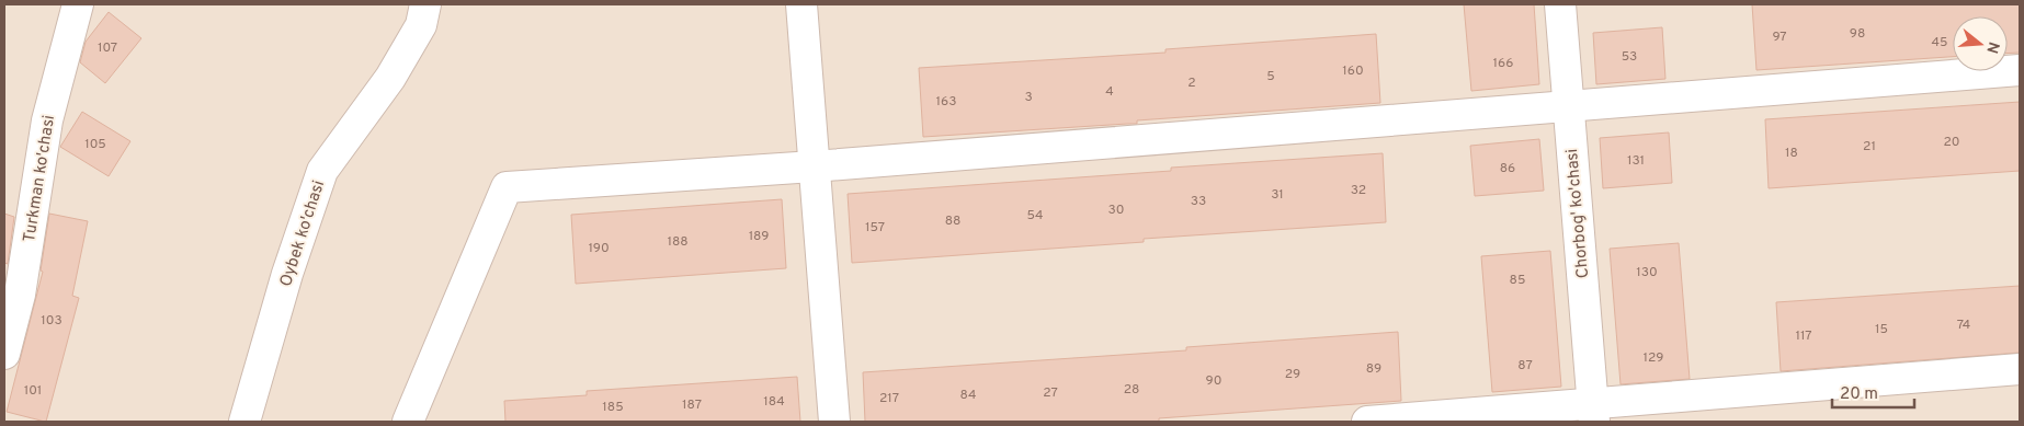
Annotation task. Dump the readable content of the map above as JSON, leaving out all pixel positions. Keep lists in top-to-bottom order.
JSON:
{
  "streets": {
    "street": ["Turkman ko'chasi", "Chorbog' ko'chasi", "Oybek ko'chasi"]
  },
  "house_numbers": [
    "98",
    "97",
    "45",
    "107",
    "53",
    "166",
    "160",
    "5",
    "2",
    "4",
    "3",
    "163",
    "20",
    "105",
    "21",
    "18",
    "131",
    "86",
    "32",
    "31",
    "33",
    "30",
    "54",
    "88",
    "157",
    "189",
    "188",
    "190",
    "130",
    "85",
    "103",
    "74",
    "15",
    "117",
    "129",
    "87",
    "89",
    "29",
    "90",
    "28",
    "101",
    "27",
    "84",
    "217",
    "184",
    "187",
    "185"
  ],
  "scale_bar": "20 m",
  "north": "right"
}
